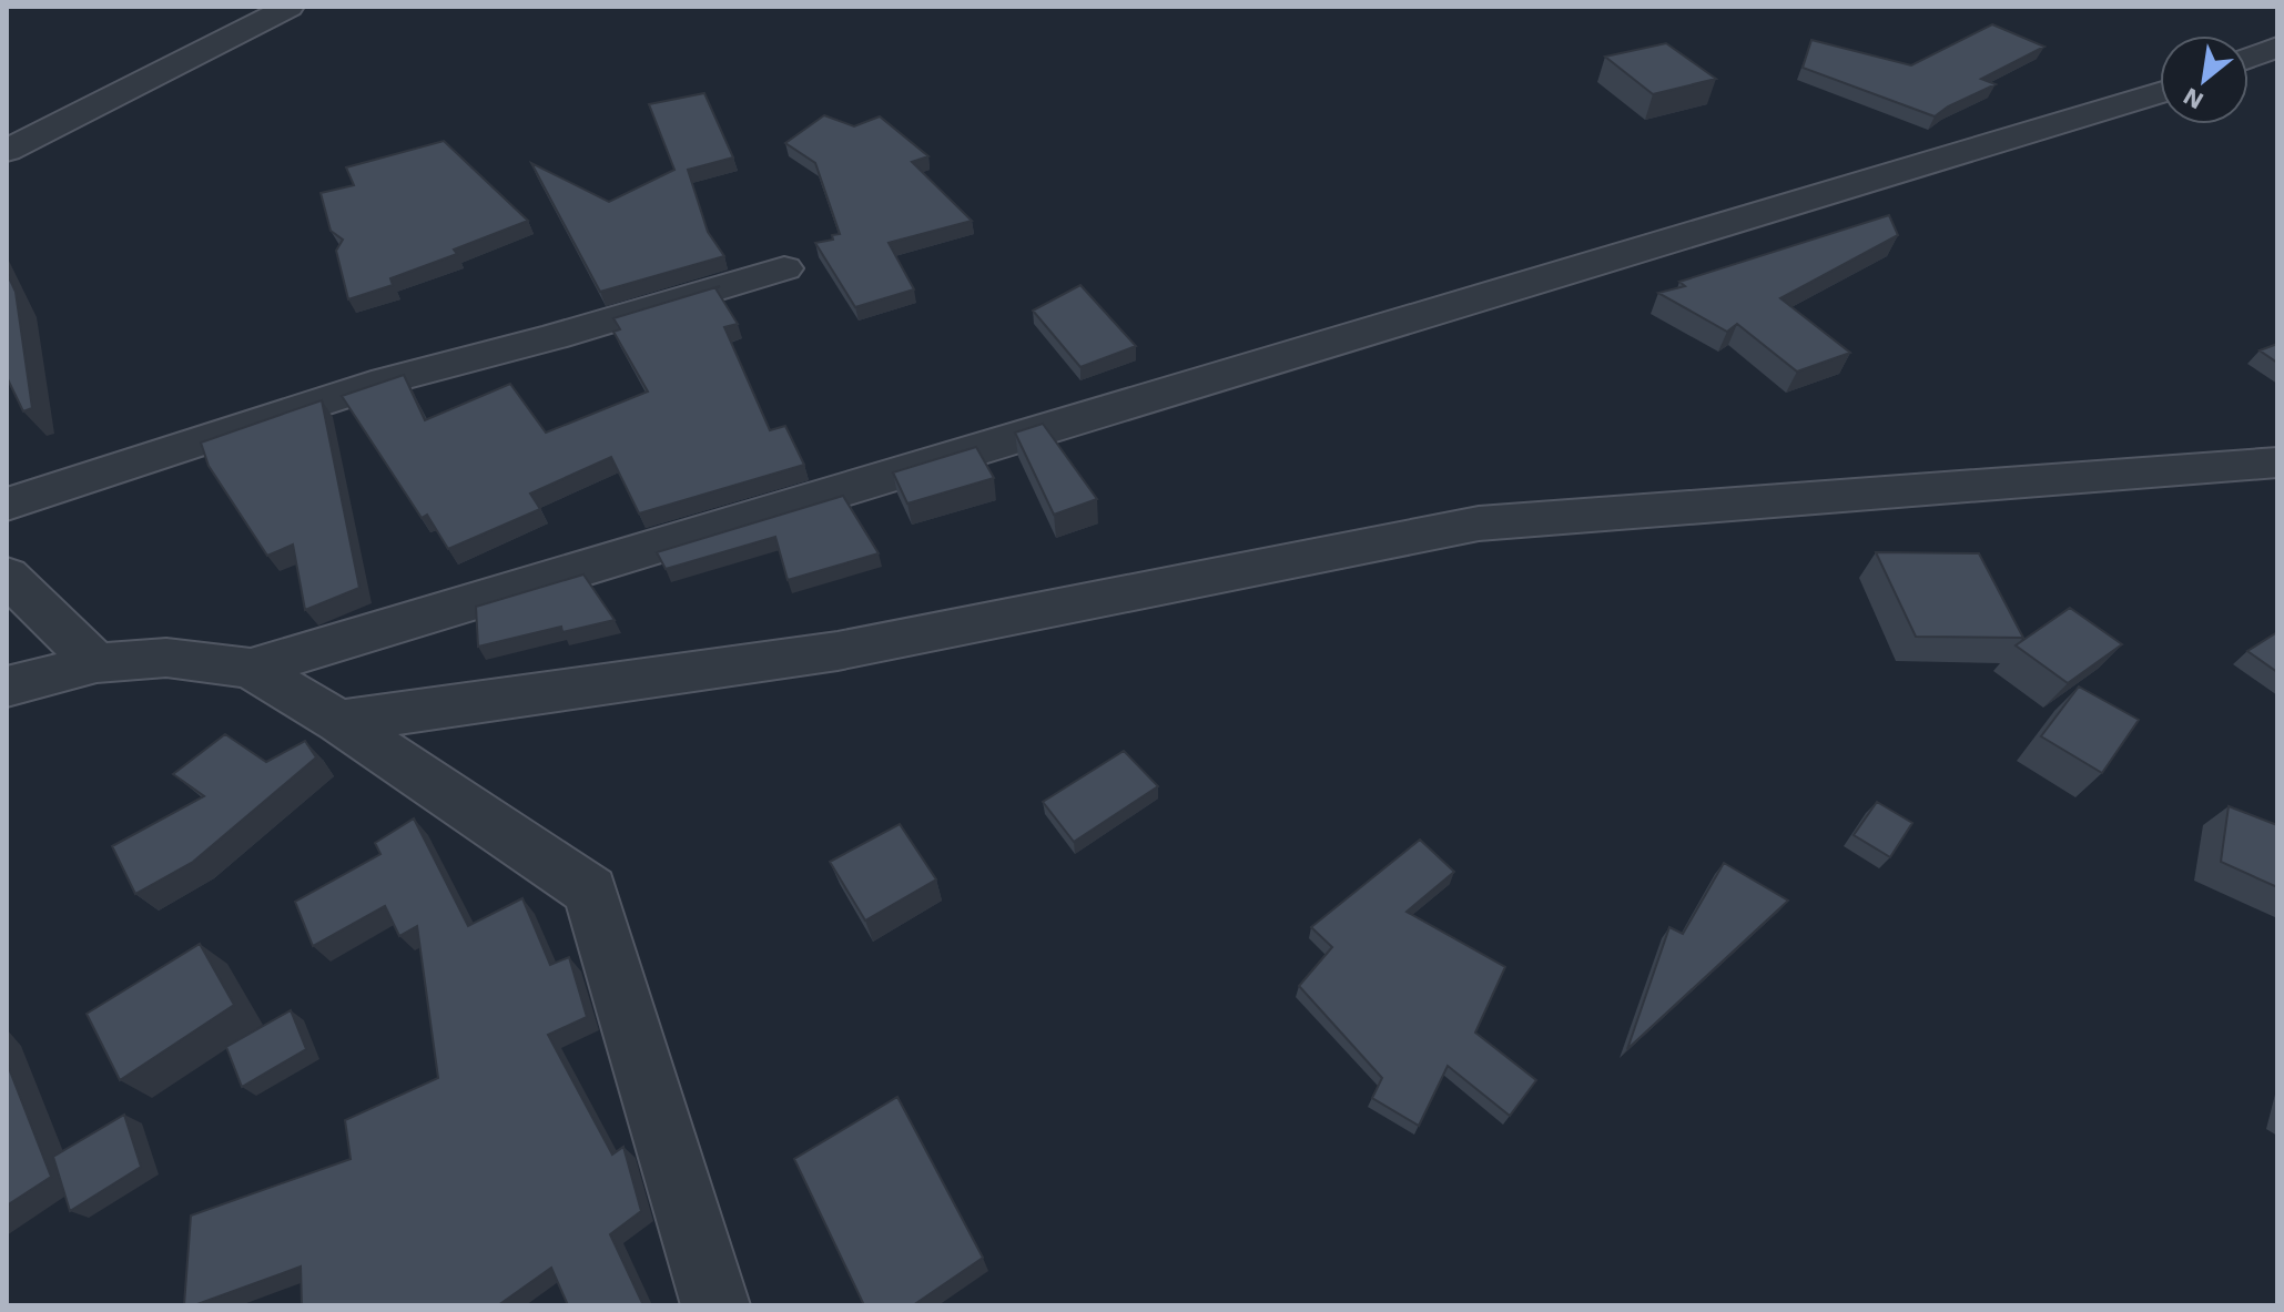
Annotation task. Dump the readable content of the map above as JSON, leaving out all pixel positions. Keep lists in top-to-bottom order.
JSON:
{
  "north": "bottom left"
}
